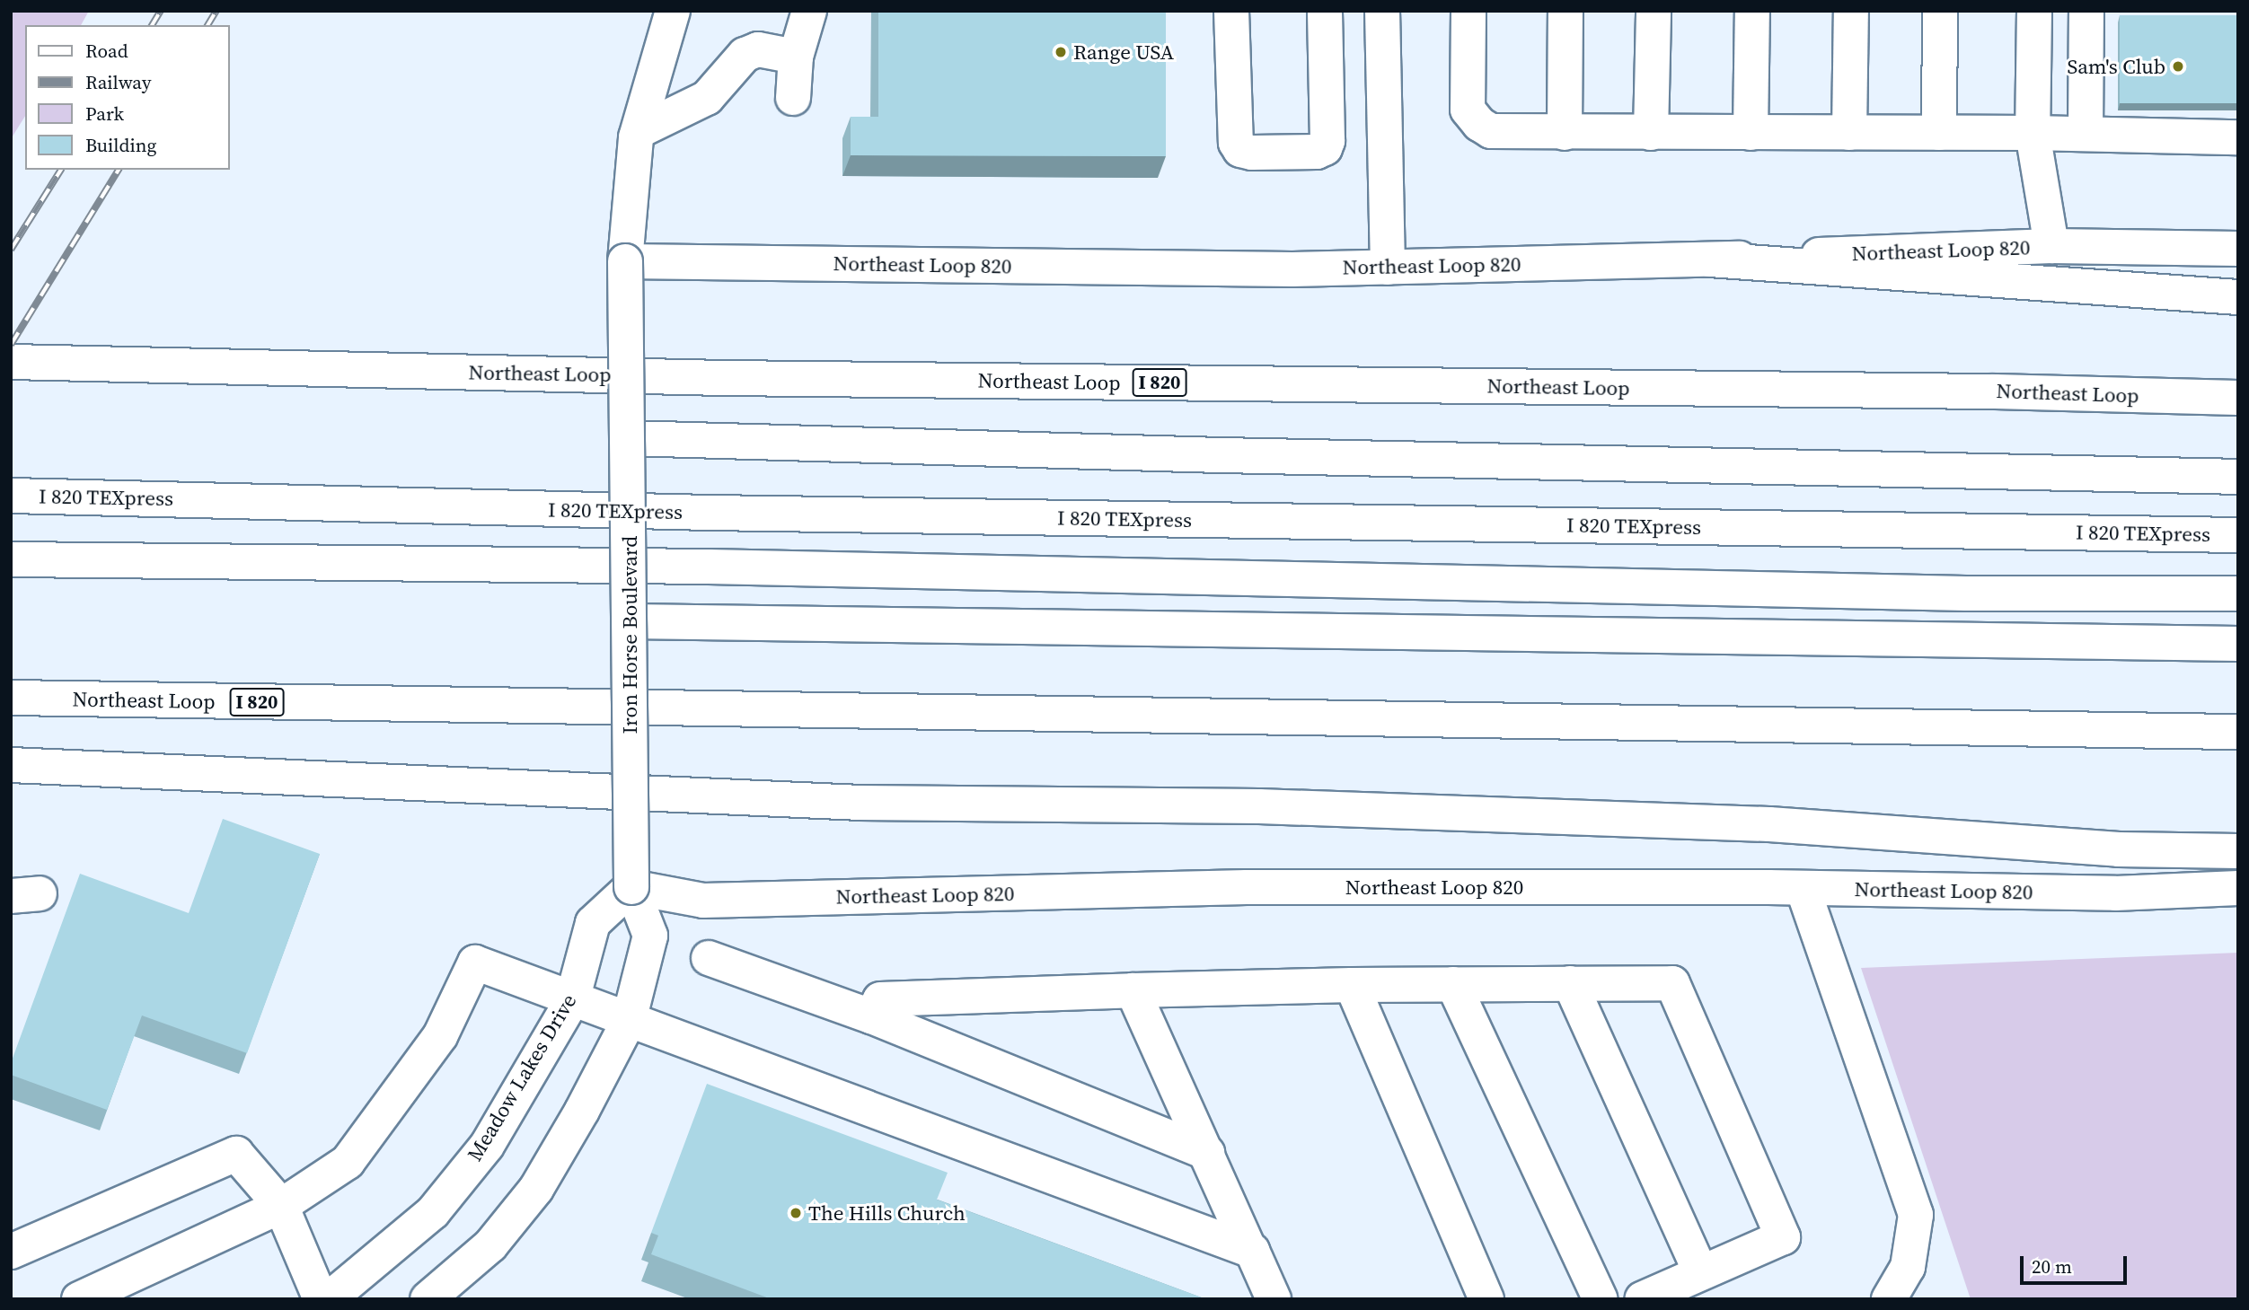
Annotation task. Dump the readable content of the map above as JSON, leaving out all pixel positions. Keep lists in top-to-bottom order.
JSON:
{
  "streets": {
    "main road": [
      "Northeast Loop 820",
      "Northeast Loop",
      "I 820",
      "I 820 TEXpress",
      "Iron Horse Boulevard",
      "Meadow Lakes Drive"
    ]
  },
  "crossings": [
    ["Northeast Loop 820", "Iron Horse Boulevard"],
    ["Northeast Loop 820", "Meadow Lakes Drive"],
    ["Iron Horse Boulevard", "Meadow Lakes Drive"]
  ],
  "places": ["Range USA", "Sam's Club", "The Hills Church"],
  "legend": [
    "Road",
    "Railway",
    "Park",
    "Building"
  ],
  "scale_bar": "20 m"
}
